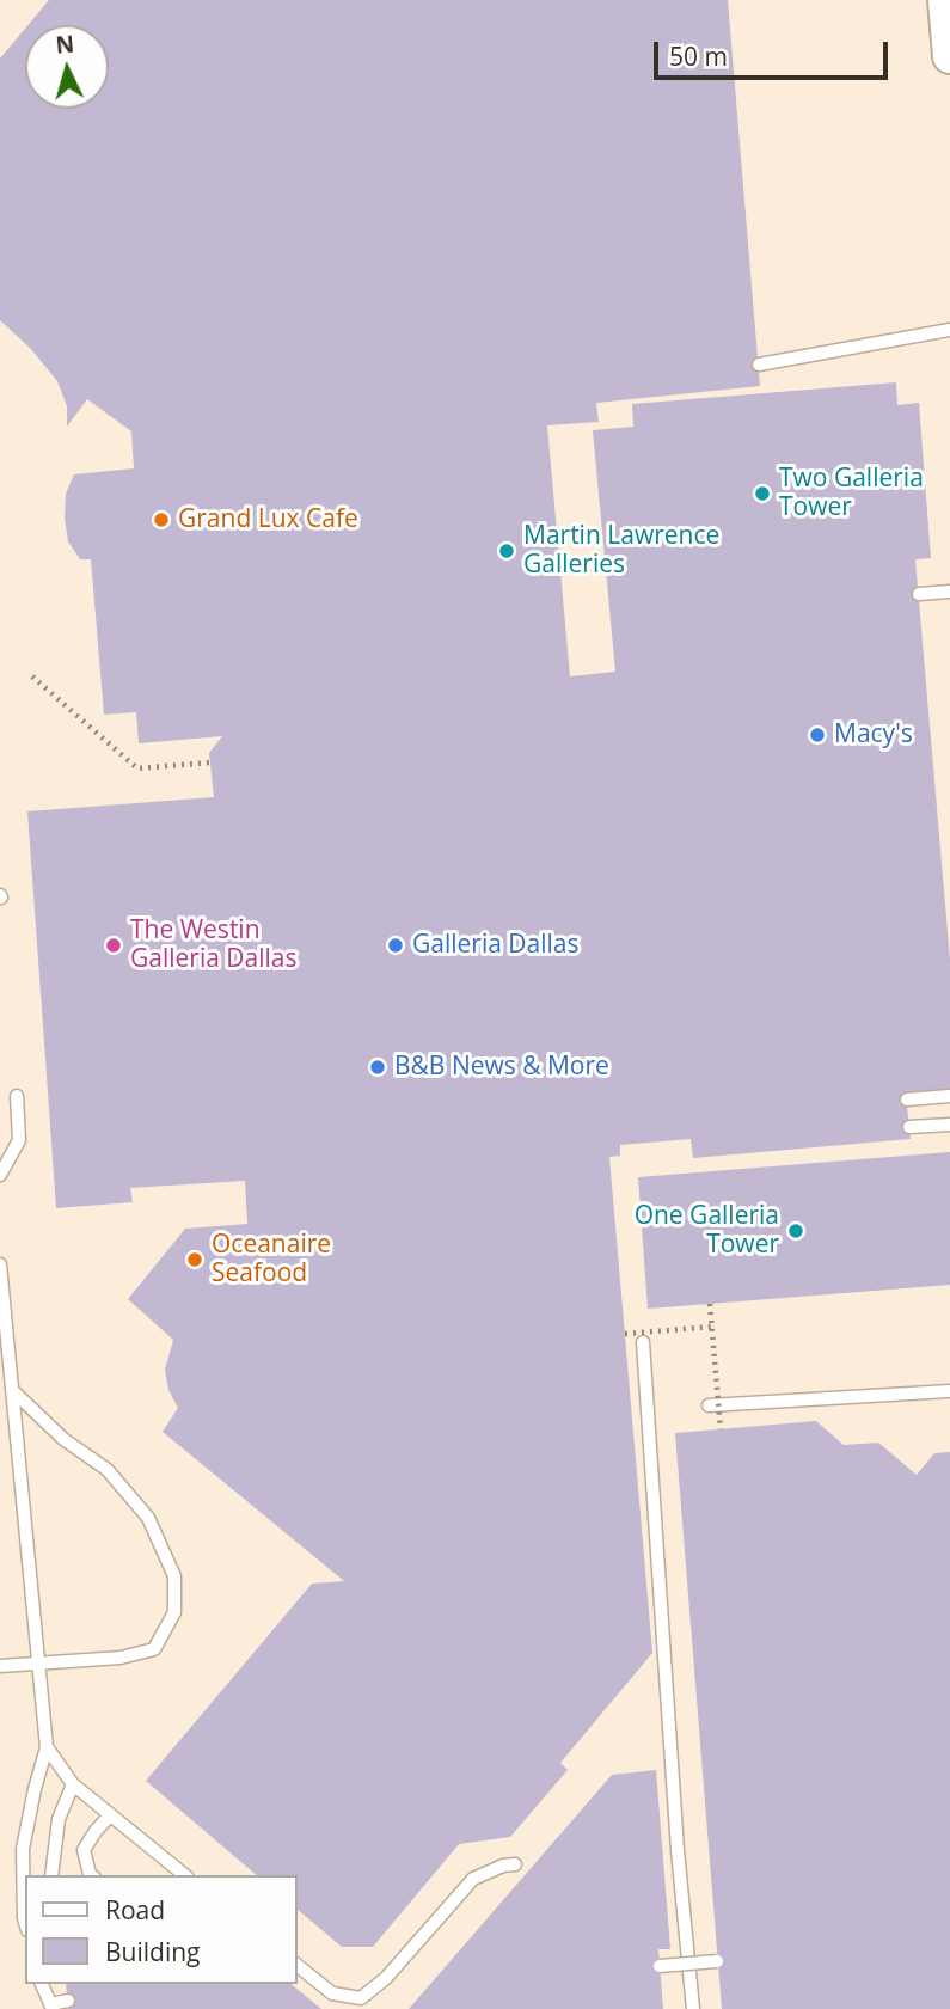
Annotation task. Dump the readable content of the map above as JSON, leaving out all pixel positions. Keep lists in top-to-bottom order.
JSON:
{
  "places": [
    "Two Galleria Tower",
    "Grand Lux Cafe",
    "Martin Lawrence Galleries",
    "Macy's",
    "The Westin Galleria Dallas",
    "Galleria Dallas",
    "B&B News & More",
    "One Galleria Tower",
    "Oceanaire Seafood"
  ],
  "legend": ["Road", "Building"],
  "scale_bar": "50 m",
  "north": "top"
}
